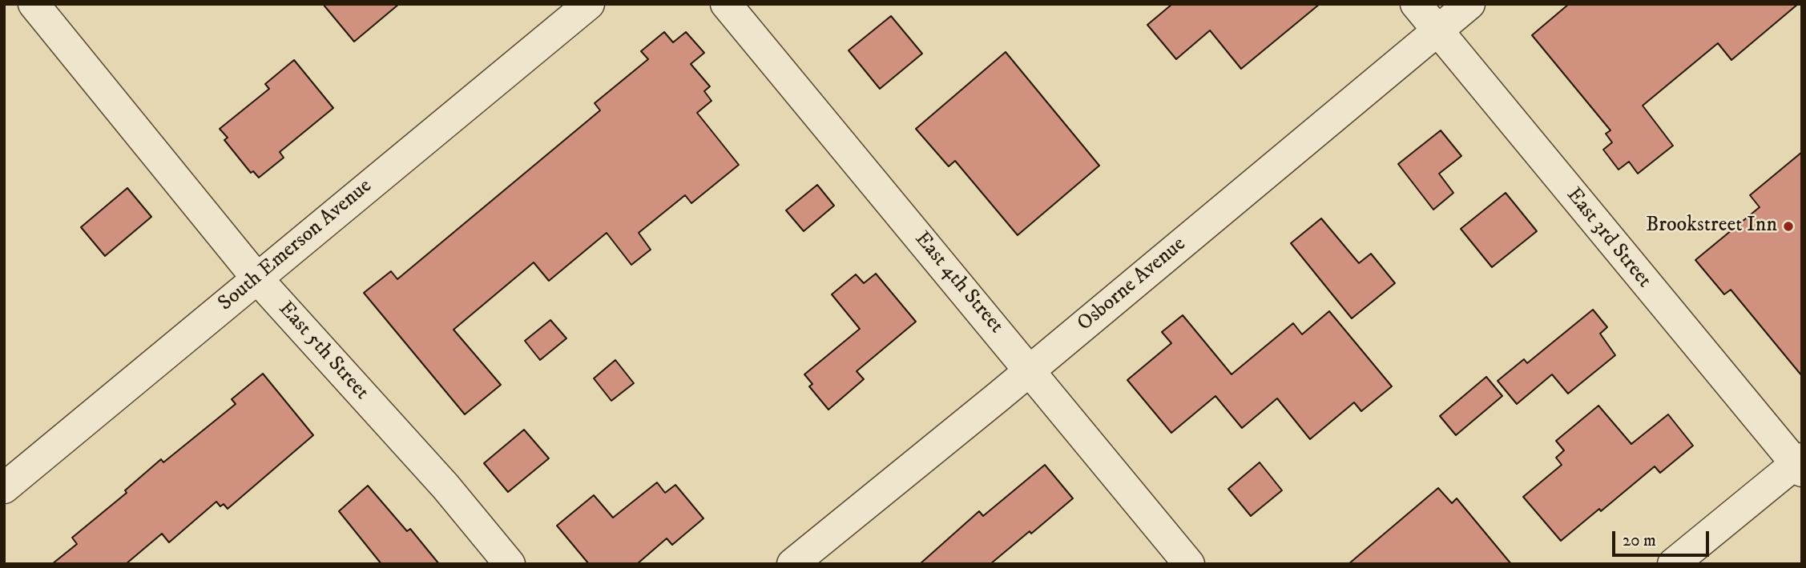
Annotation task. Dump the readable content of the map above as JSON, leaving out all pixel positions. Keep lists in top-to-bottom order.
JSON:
{
  "streets": {
    "street": [
      "East 3rd Street",
      "South Emerson Avenue",
      "East 4th Street",
      "Osborne Avenue",
      "East 5th Street"
    ]
  },
  "crossings": [
    ["East 3rd Street", "Osborne Avenue"],
    ["South Emerson Avenue", "East 5th Street"],
    ["East 4th Street", "Osborne Avenue"]
  ],
  "places": ["Brookstreet Inn"],
  "scale_bar": "20 m"
}
